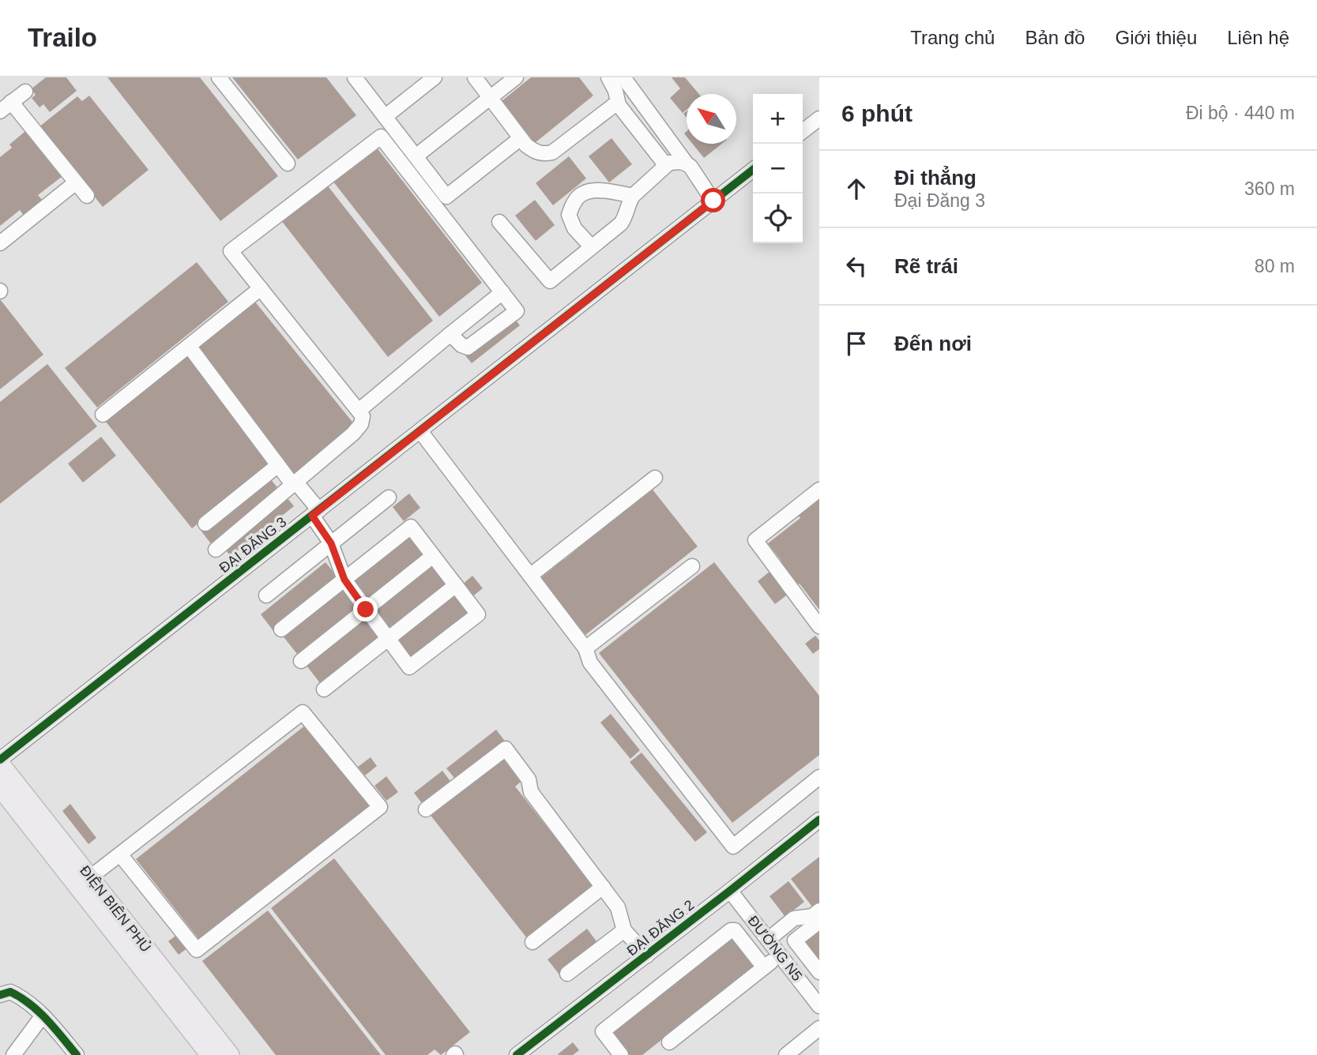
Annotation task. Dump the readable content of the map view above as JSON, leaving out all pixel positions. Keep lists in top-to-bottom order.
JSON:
{
  "streets": {
    "main road": ["ĐIỆN BIÊN PHỦ"],
    "street": ["ĐẠI ĐĂNG 3", "ĐẠI ĐĂNG 2", "ĐƯỜNG N5"]
  },
  "crossings": [
    ["ĐẠI ĐĂNG 3", "ĐIỆN BIÊN PHỦ"],
    ["ĐẠI ĐĂNG 2", "ĐƯỜNG N5"]
  ],
  "north": "top left",
  "page": {
    "header": "Trailo",
    "nav": [
      "Trang chủ",
      "Bản đồ",
      "Giới thiệu",
      "Liên hệ"
    ],
    "heading": ["6 phút", "Đi bộ · 440 m"],
    "map_buttons": ["+", "−"],
    "list": [
      ["Đi thẳng", "Đại Đăng 3", "360 m"],
      ["Rẽ trái", "80 m"],
      "Đến nơi"
    ]
  }
}
